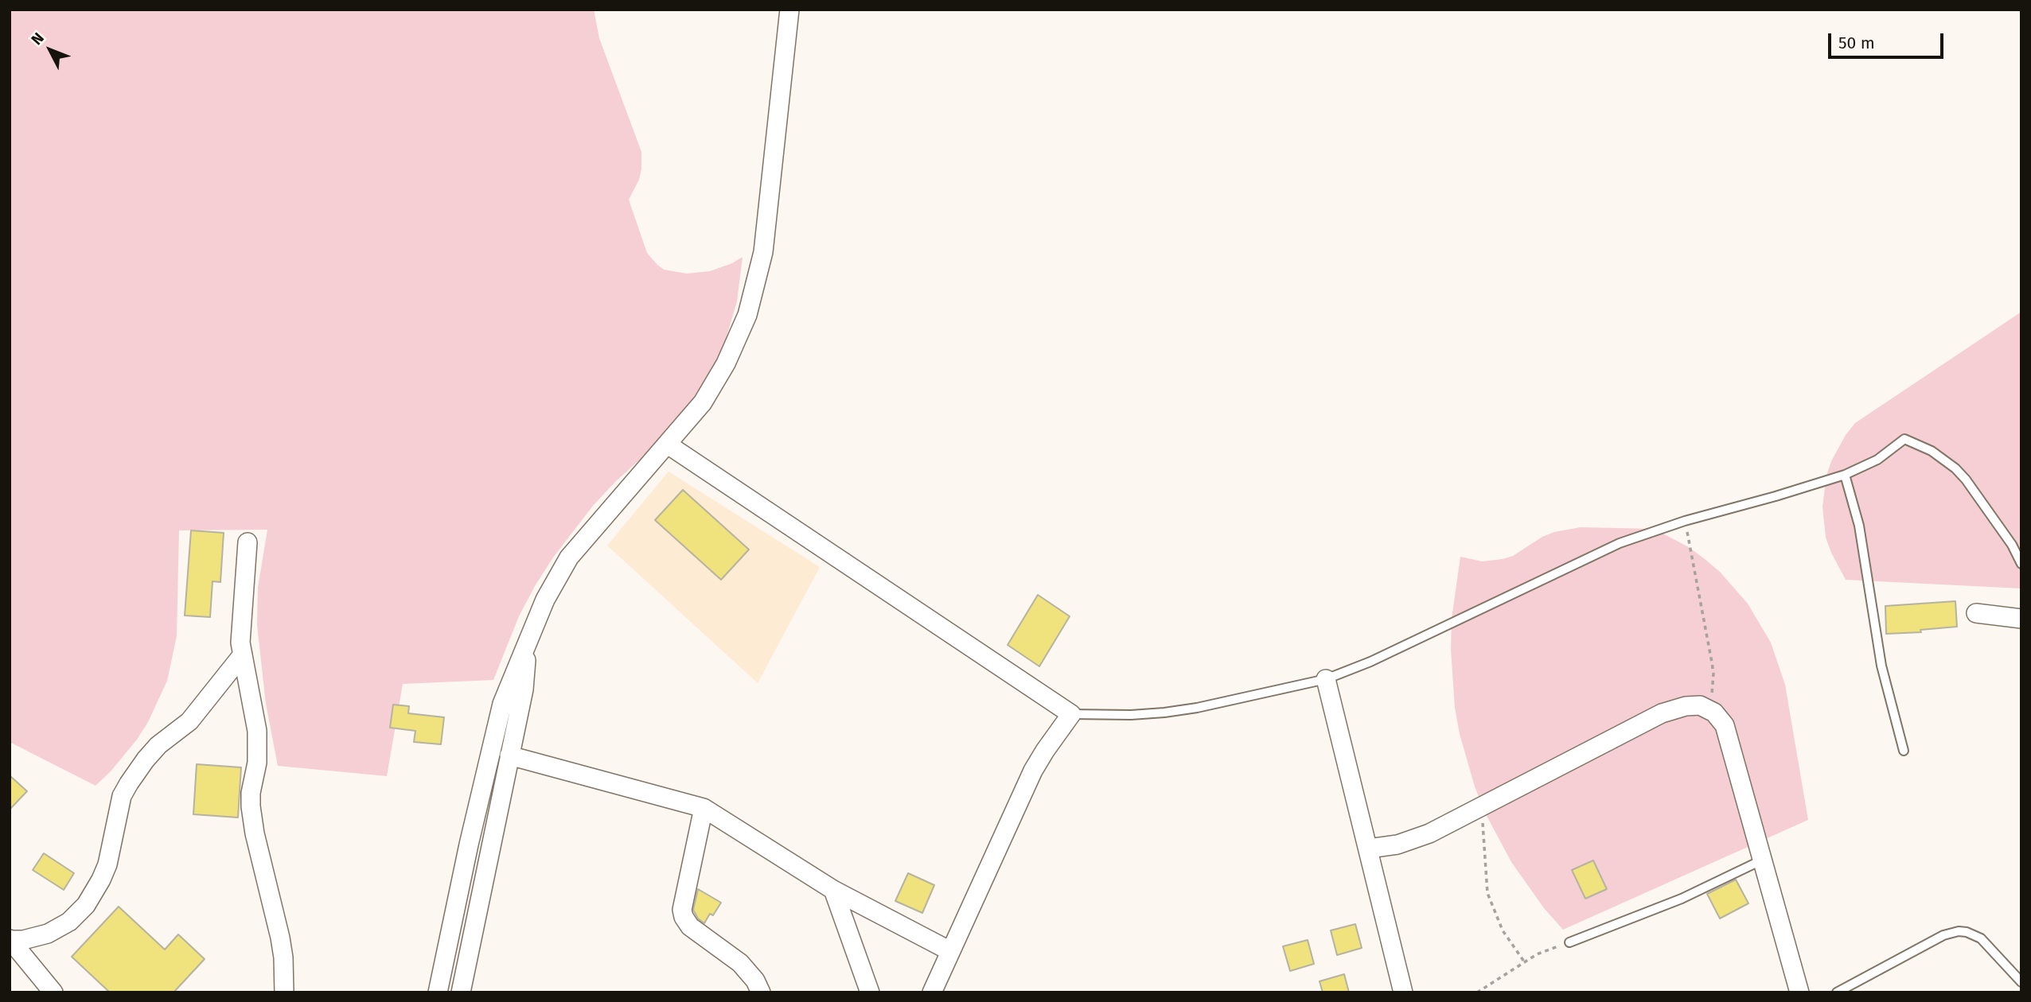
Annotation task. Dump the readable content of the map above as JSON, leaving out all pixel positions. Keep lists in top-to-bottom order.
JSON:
{
  "scale_bar": "50 m",
  "north": "top left"
}
